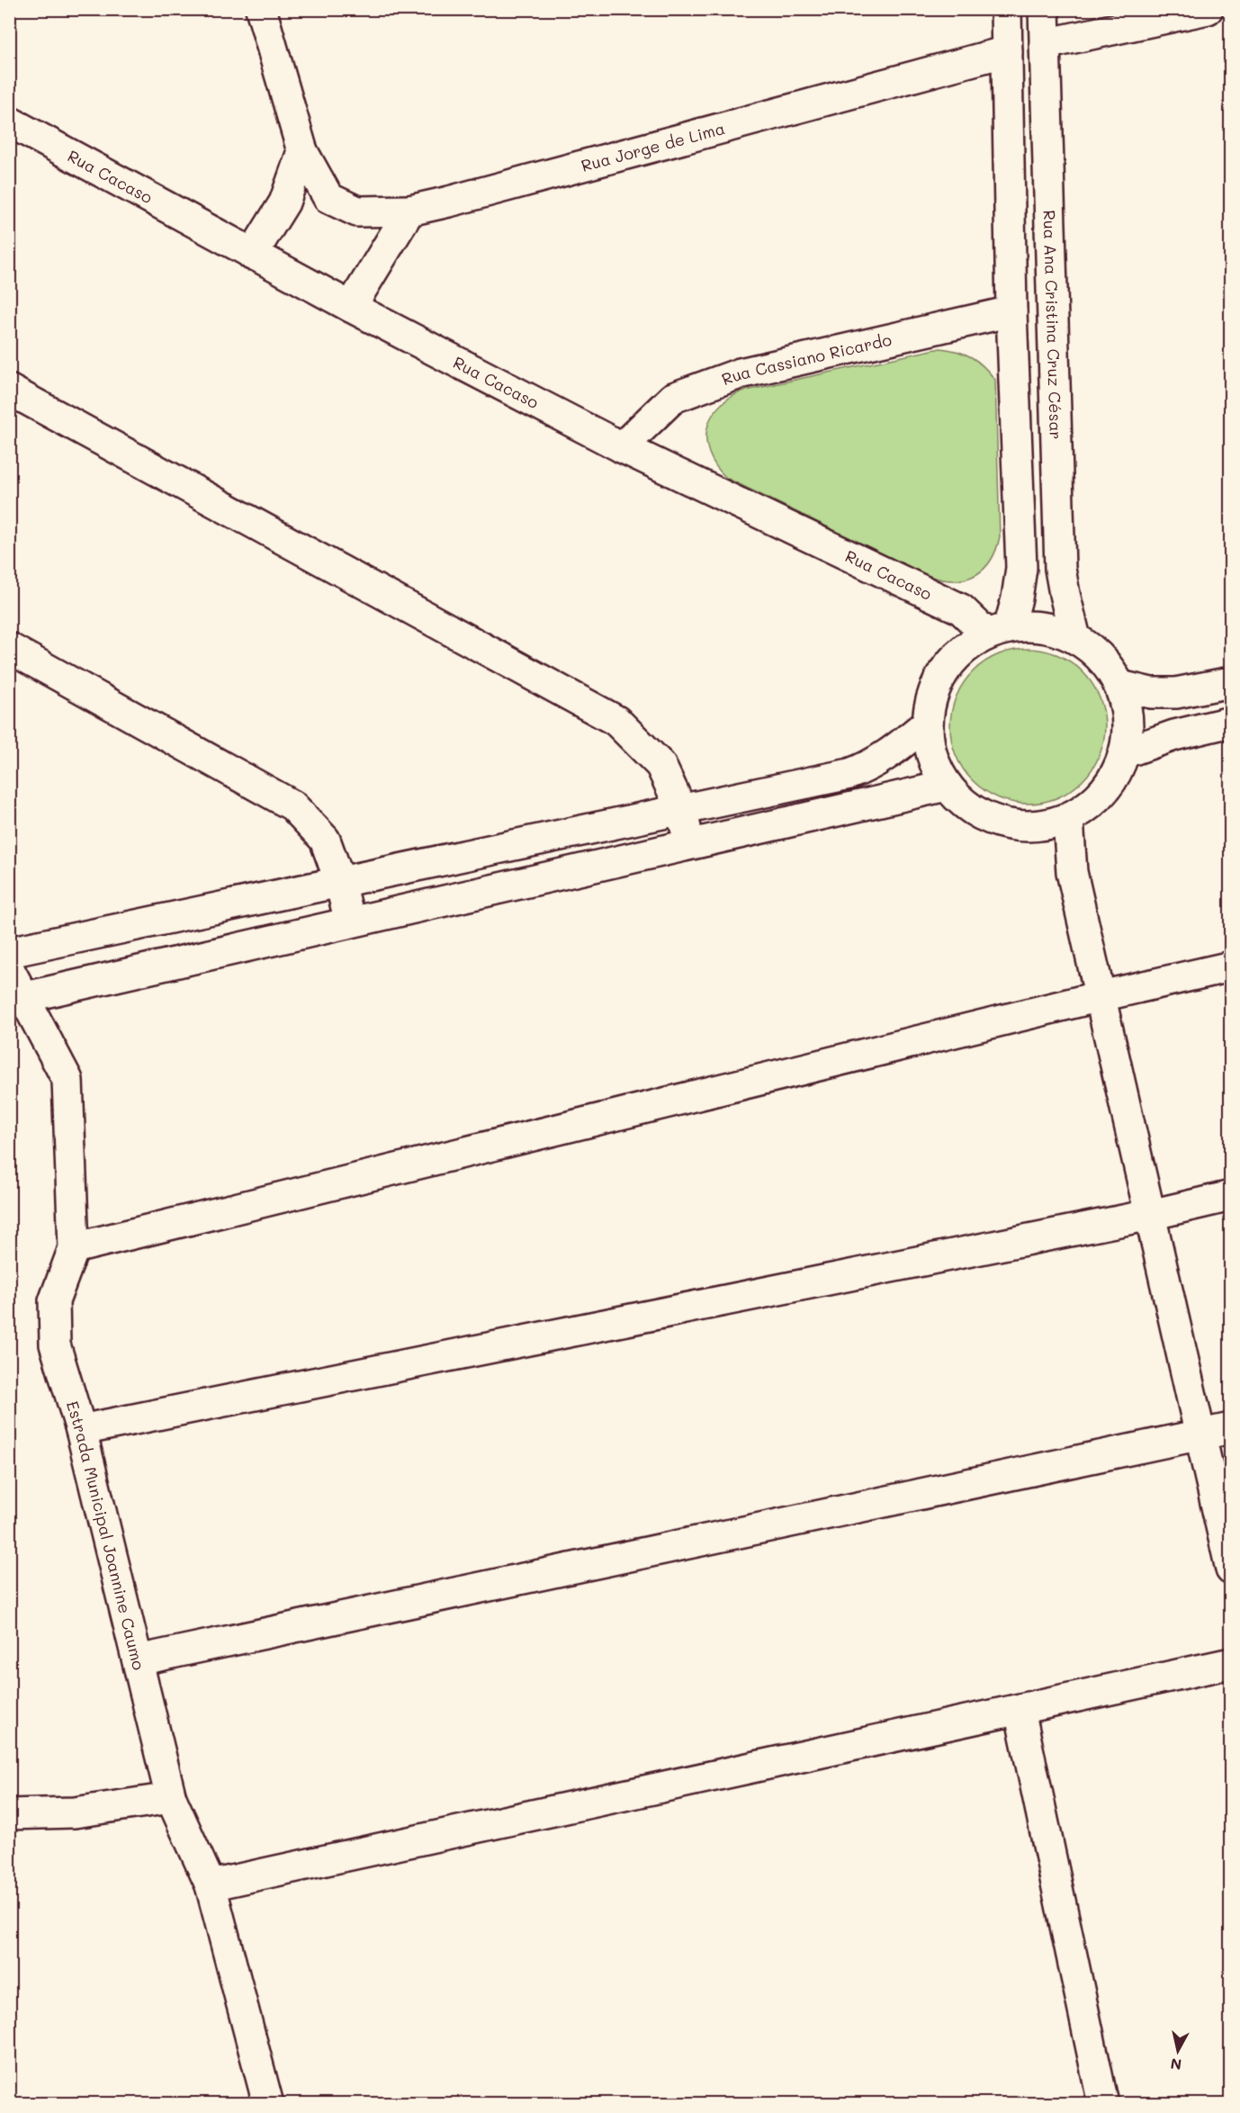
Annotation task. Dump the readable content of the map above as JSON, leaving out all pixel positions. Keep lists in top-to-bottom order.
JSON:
{
  "streets": {
    "street": [
      "Rua Jorge de Lima",
      "Rua Cacaso",
      "Rua Ana Cristina Cruz César",
      "Rua Cassiano Ricardo",
      "Estrada Municipal Joannine Caumo"
    ]
  },
  "crossings": [
    ["Rua Cacaso", "Rua Cassiano Ricardo"]
  ],
  "north": "bottom"
}
